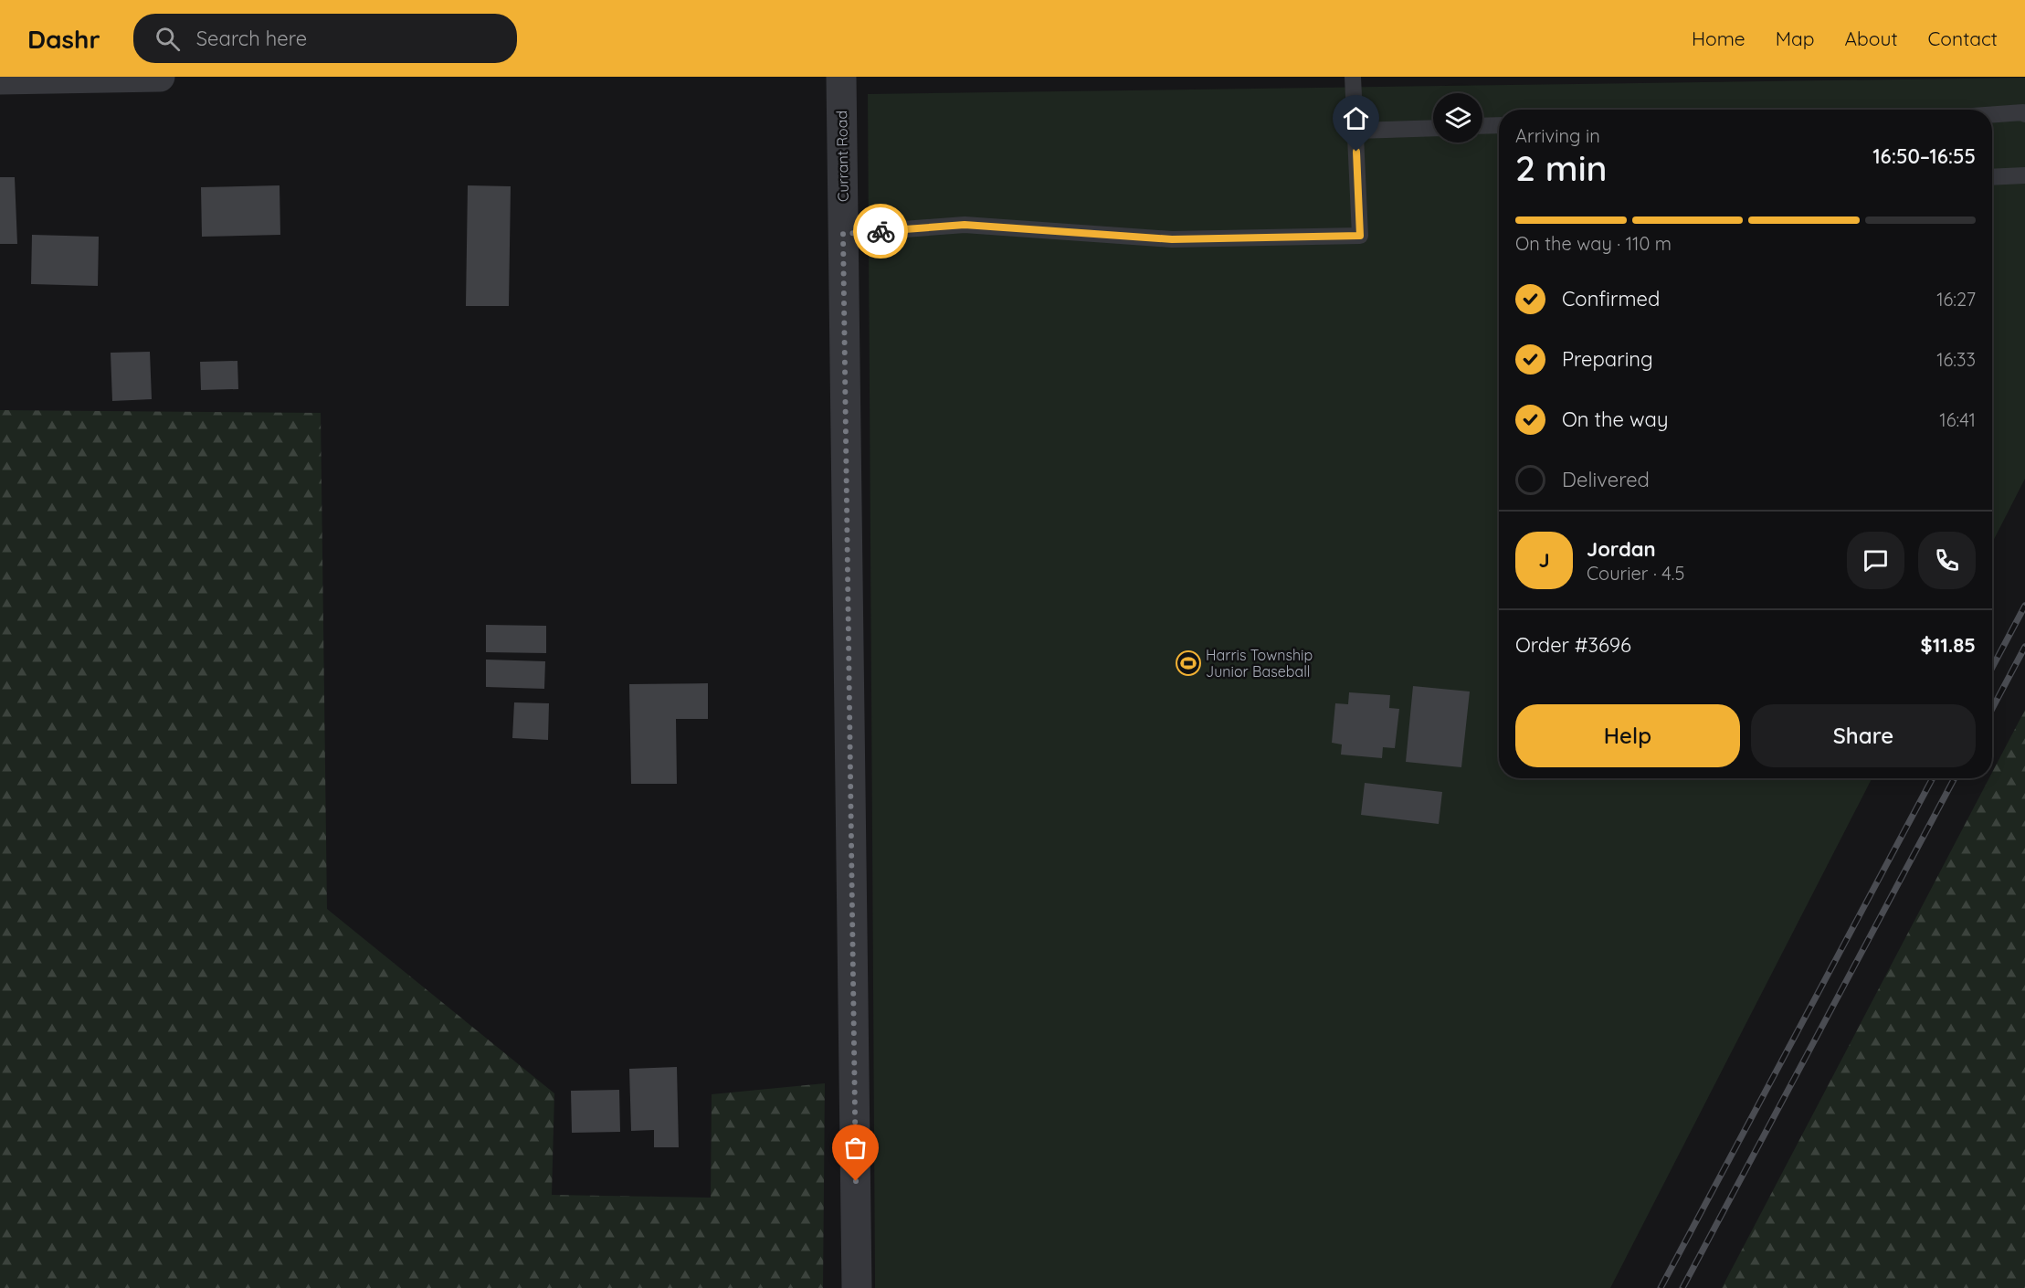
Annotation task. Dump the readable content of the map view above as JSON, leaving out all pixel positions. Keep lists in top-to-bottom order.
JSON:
{
  "streets": {
    "street": ["Currant Road"]
  },
  "places": {
    "sports": ["Harris Township Junior Baseball"]
  },
  "page": {
    "header": "Dashr",
    "search": "Search here",
    "nav": [
      "Home",
      "Map",
      "About",
      "Contact"
    ],
    "heading": ["2 min", "Arriving in", "16:50–16:55"],
    "panel": [
      "Jordan",
      "Courier · 4.5",
      "Order #3696",
      "$11.85"
    ],
    "bar": "On the way · 110 m",
    "list": [
      ["Confirmed", "16:27"],
      ["Preparing", "16:33"],
      ["On the way", "16:41"],
      "Delivered"
    ],
    "round": "J",
    "buttons": ["Help", "Share"]
  }
}
